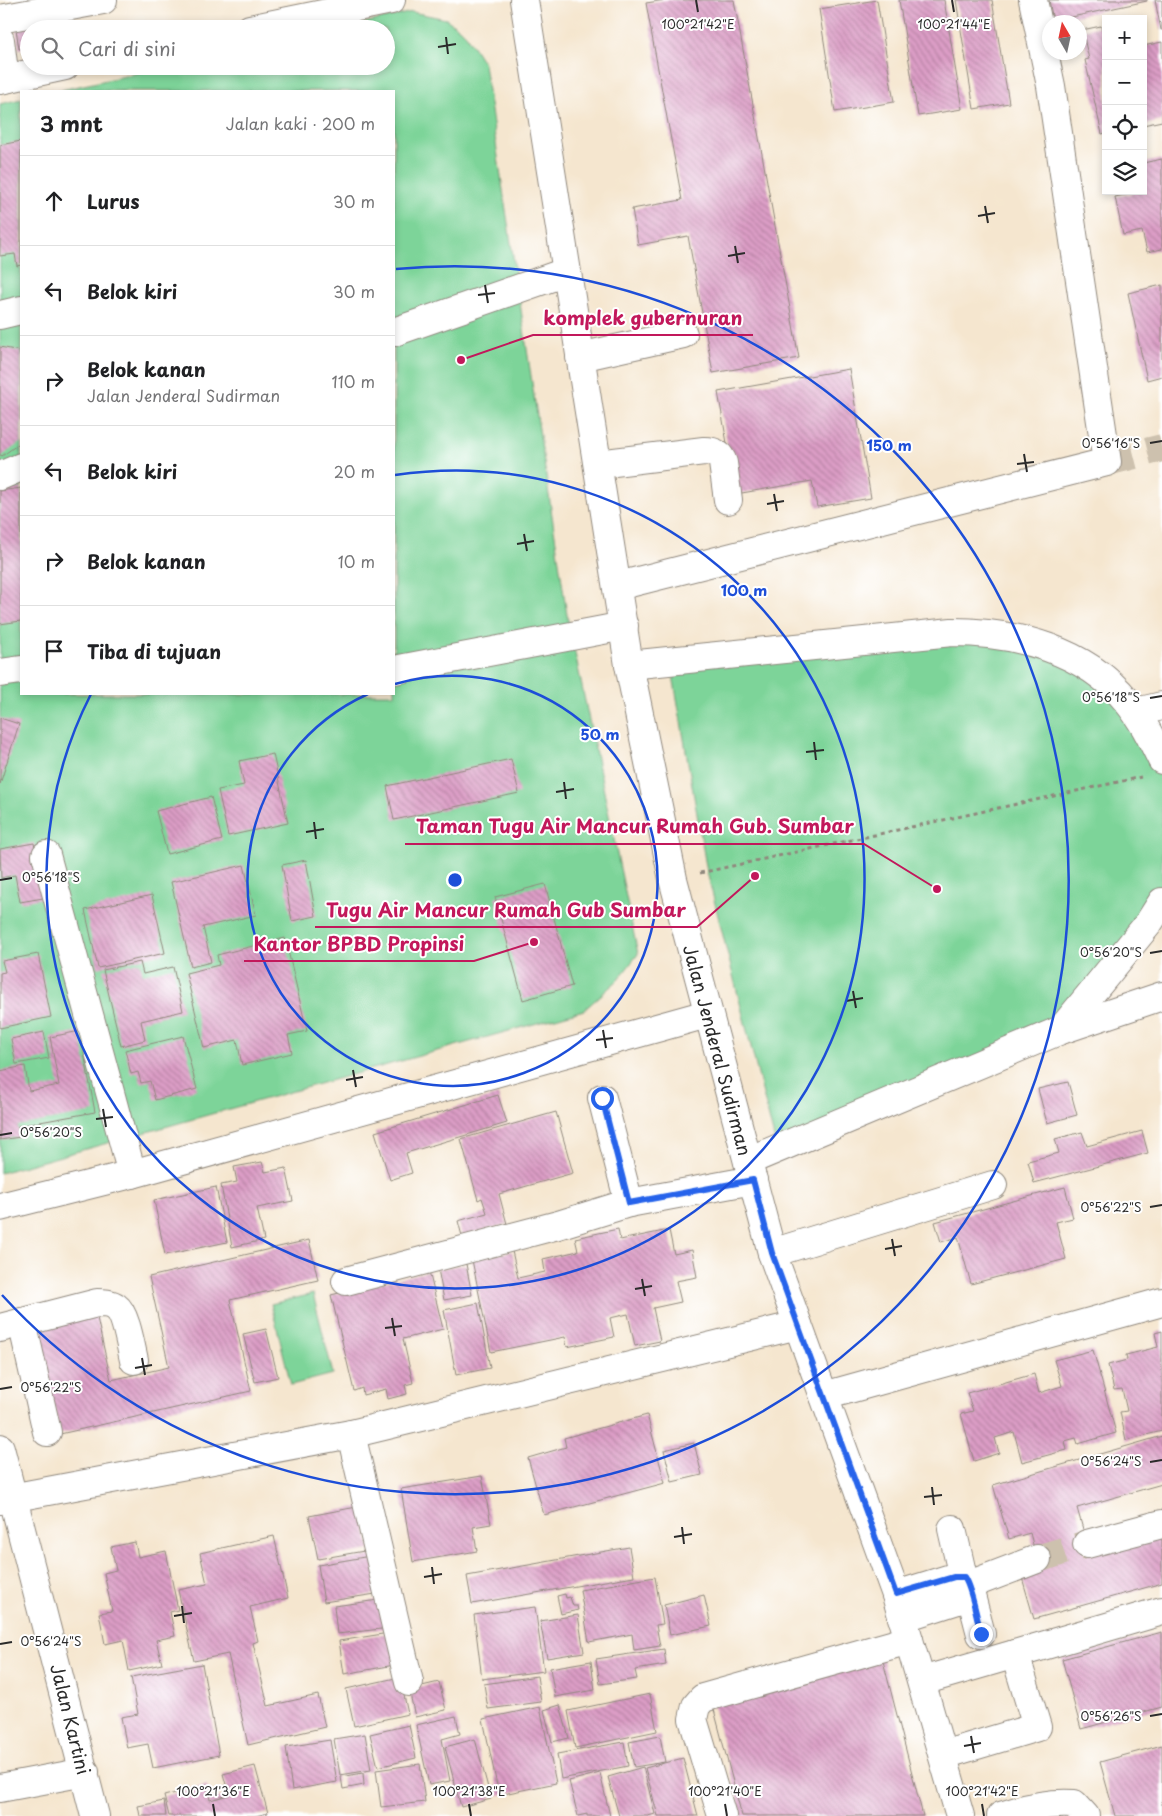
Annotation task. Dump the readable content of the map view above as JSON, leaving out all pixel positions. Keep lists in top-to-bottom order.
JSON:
{
  "streets": {
    "street": ["Jalan Jenderal Sudirman", "Jalan Kartini"]
  },
  "places": [
    "komplek gubernuran",
    "Tugu Air Mancur Rumah Gub Sumbar",
    "Taman Tugu Air Mancur Rumah Gub. Sumbar",
    "Kantor BPBD Propinsi"
  ],
  "north": "top",
  "page": {
    "map_buttons": ["+", "−"],
    "search": "Cari di sini",
    "heading": ["3 mnt", "Jalan kaki · 200 m"],
    "list": [
      ["Lurus", "30 m"],
      ["Belok kiri", "30 m"],
      ["Belok kanan", "Jalan Jenderal Sudirman", "110 m"],
      ["Belok kiri", "20 m"],
      ["Belok kanan", "10 m"],
      "Tiba di tujuan"
    ]
  },
  "coordinates": [
    "100°21'44\"E",
    "100°21'42\"E",
    "0°56'16\"S",
    "0°56'18\"S",
    "0°56'20\"S",
    "0°56'22\"S",
    "0°56'24\"S",
    "0°56'26\"S",
    "100°21'36\"E",
    "100°21'38\"E",
    "100°21'40\"E"
  ],
  "rings": ["150 m", "100 m", "50 m"]
}
